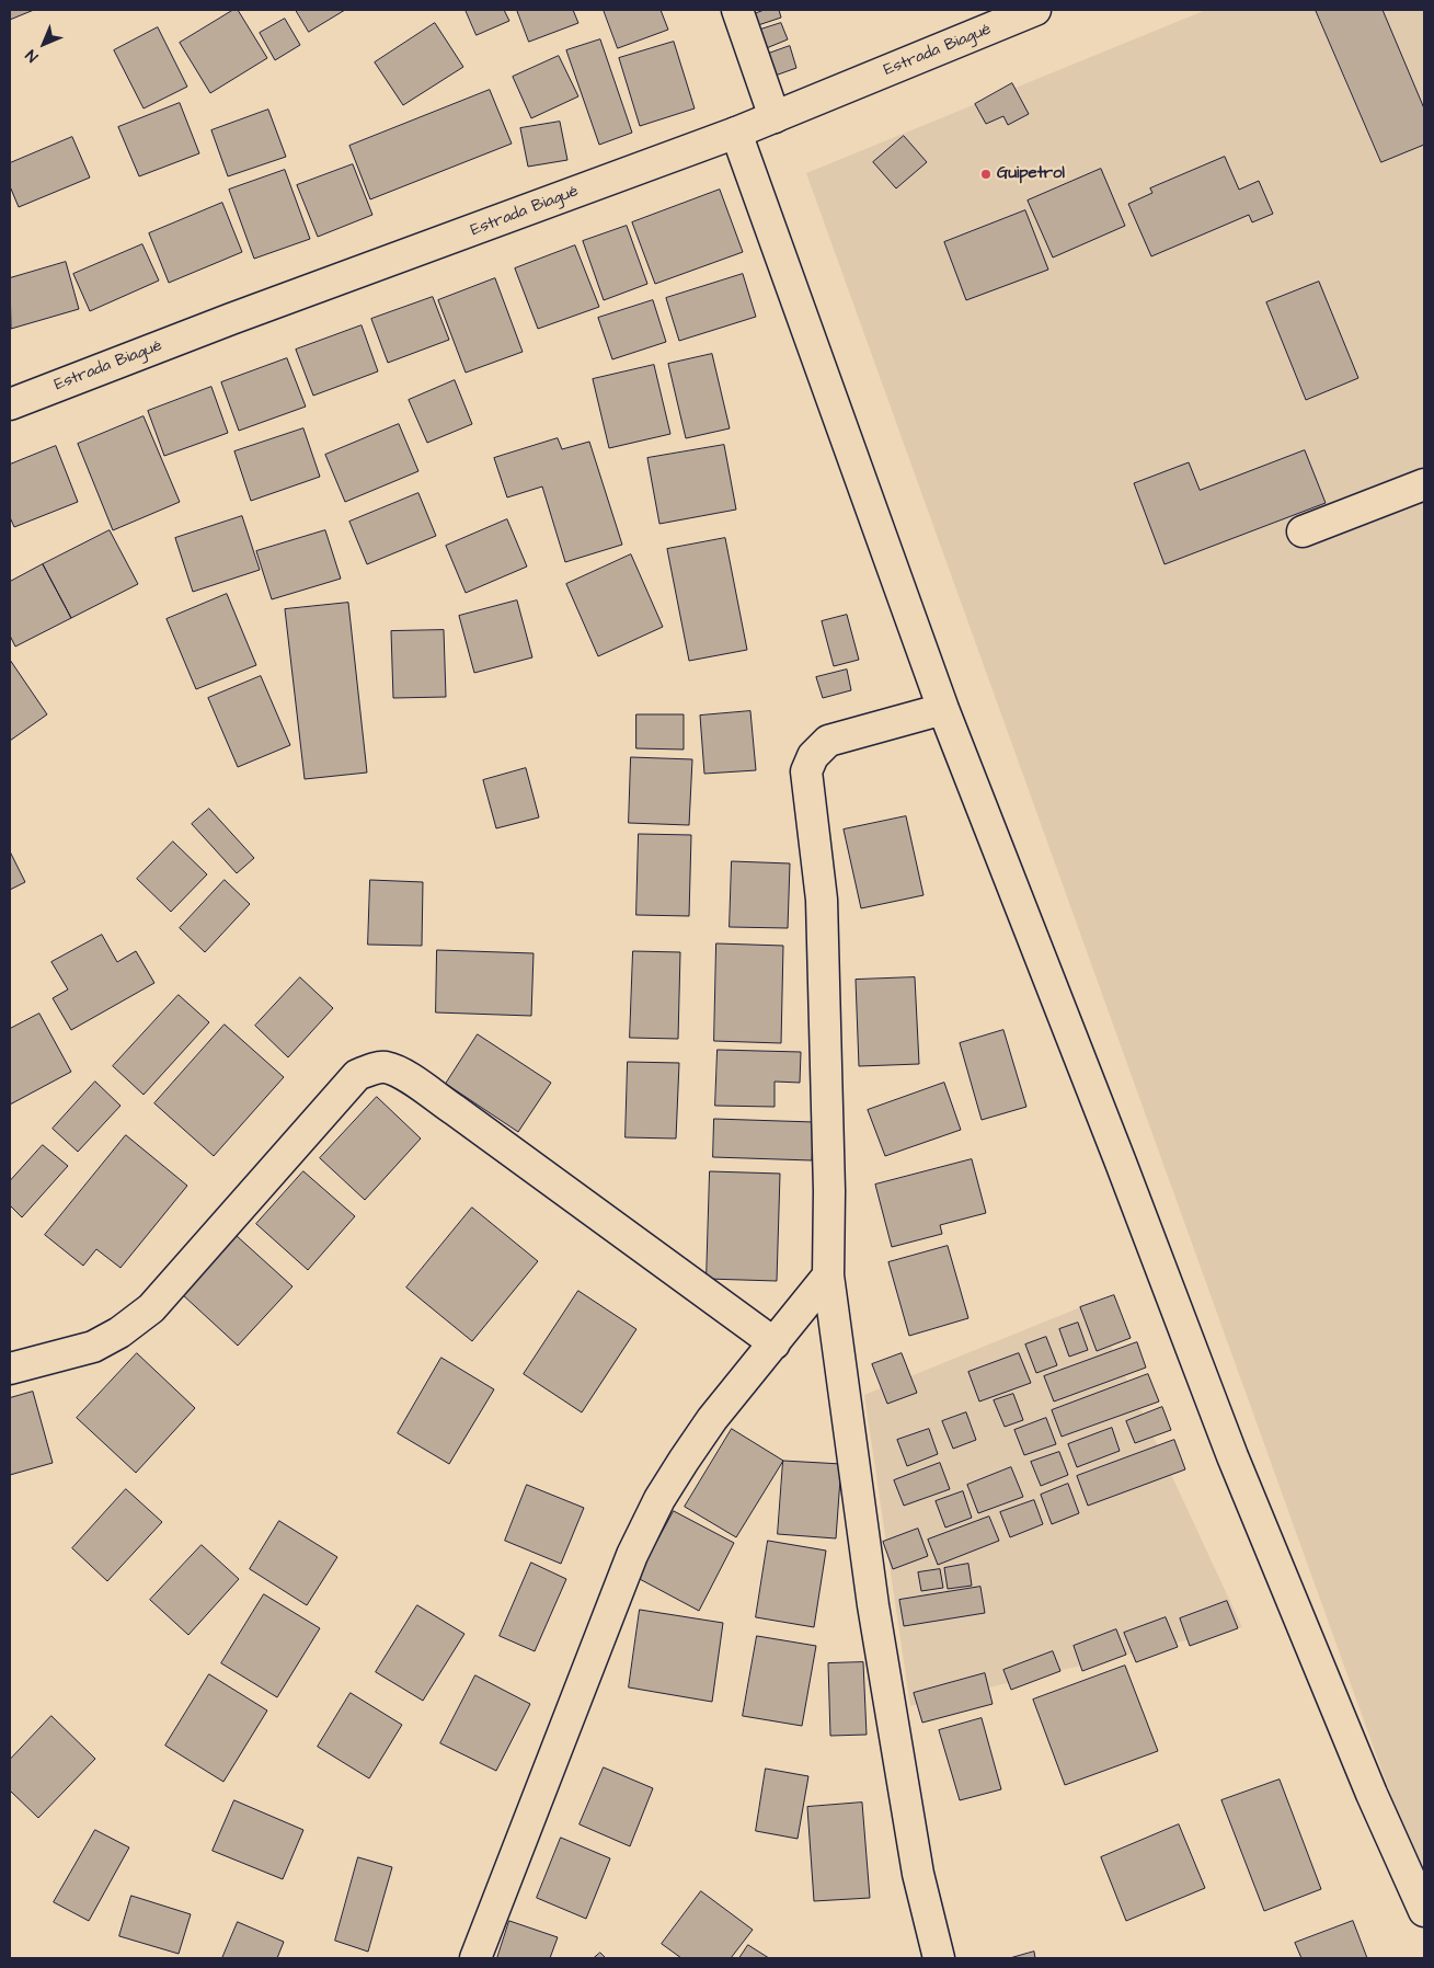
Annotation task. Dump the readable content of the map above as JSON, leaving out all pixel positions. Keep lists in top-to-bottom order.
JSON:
{
  "streets": {
    "street": ["Estrada Biagué"]
  },
  "places": ["Guipetrol"],
  "north": "bottom left"
}
